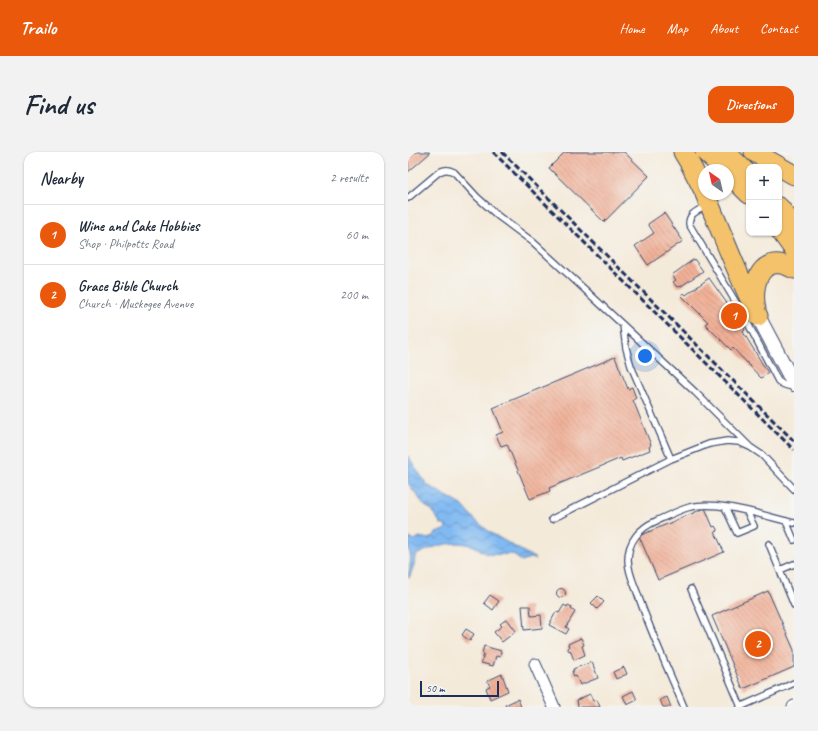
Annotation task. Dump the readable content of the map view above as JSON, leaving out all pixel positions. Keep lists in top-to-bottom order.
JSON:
{
  "scale_bar": "50 m",
  "north": "top left",
  "page": {
    "header": "Trailo",
    "nav": [
      "Home",
      "Map",
      "About",
      "Contact"
    ],
    "buttons": "Directions",
    "title": "Find us",
    "heading": ["Nearby", "2 results"],
    "map_buttons": ["+", "−"],
    "list": [
      {
        "mark": "1",
        "name": "Wine and Cake Hobbies",
        "note": "Shop · Philpotts Road",
        "value": "60 m"
      },
      {
        "mark": "2",
        "name": "Grace Bible Church",
        "note": "Church · Muskogee Avenue",
        "value": "200 m"
      }
    ],
    "pins": ["1", "2"],
    "scale": "50 m"
  }
}
